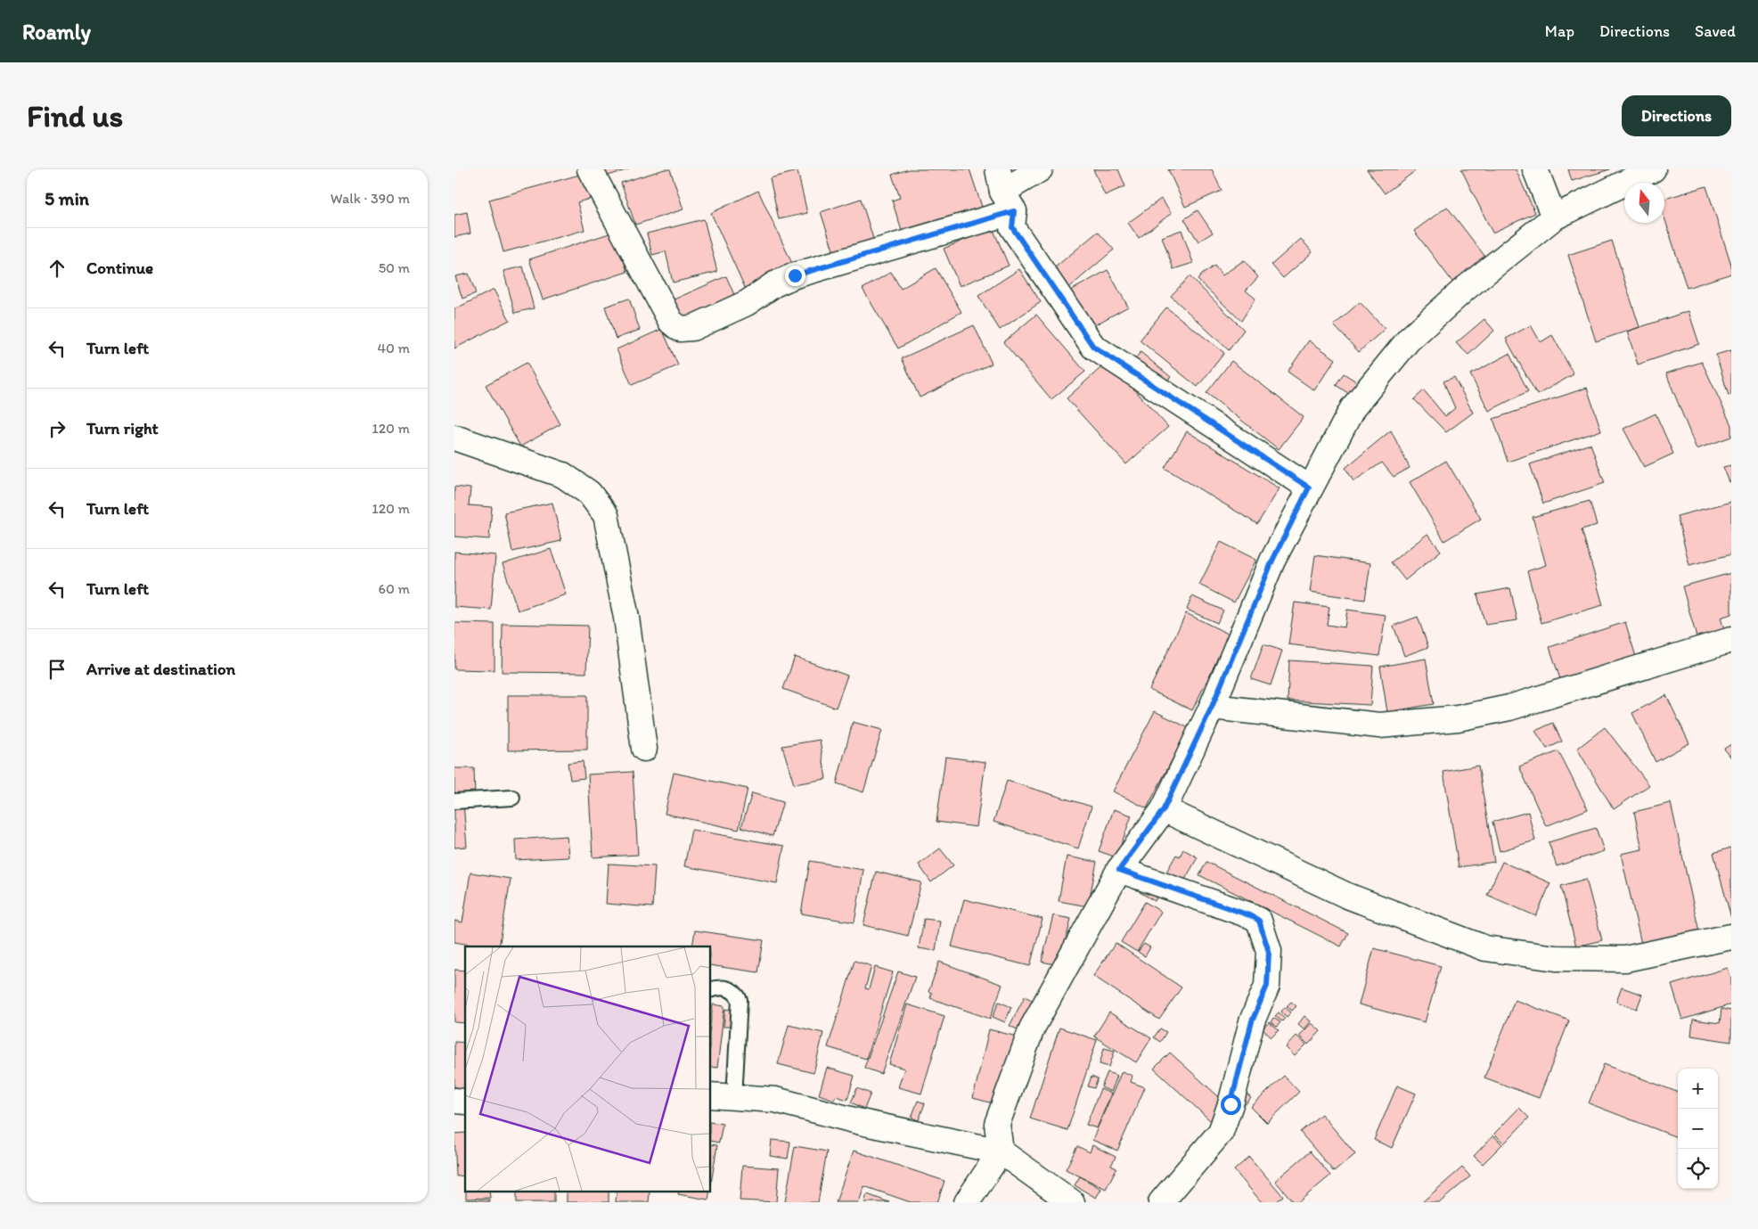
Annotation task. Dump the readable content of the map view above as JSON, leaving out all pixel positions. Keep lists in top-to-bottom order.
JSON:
{
  "north": "top",
  "page": {
    "header": "Roamly",
    "nav": ["Map", "Directions", "Saved"],
    "buttons": "Directions",
    "title": "Find us",
    "heading": ["5 min", "Walk · 390 m"],
    "list": [
      ["Continue", "50 m"],
      ["Turn left", "40 m"],
      ["Turn right", "120 m"],
      ["Turn left", "120 m"],
      ["Turn left", "60 m"],
      "Arrive at destination"
    ],
    "map_buttons": ["+", "−"]
  }
}
